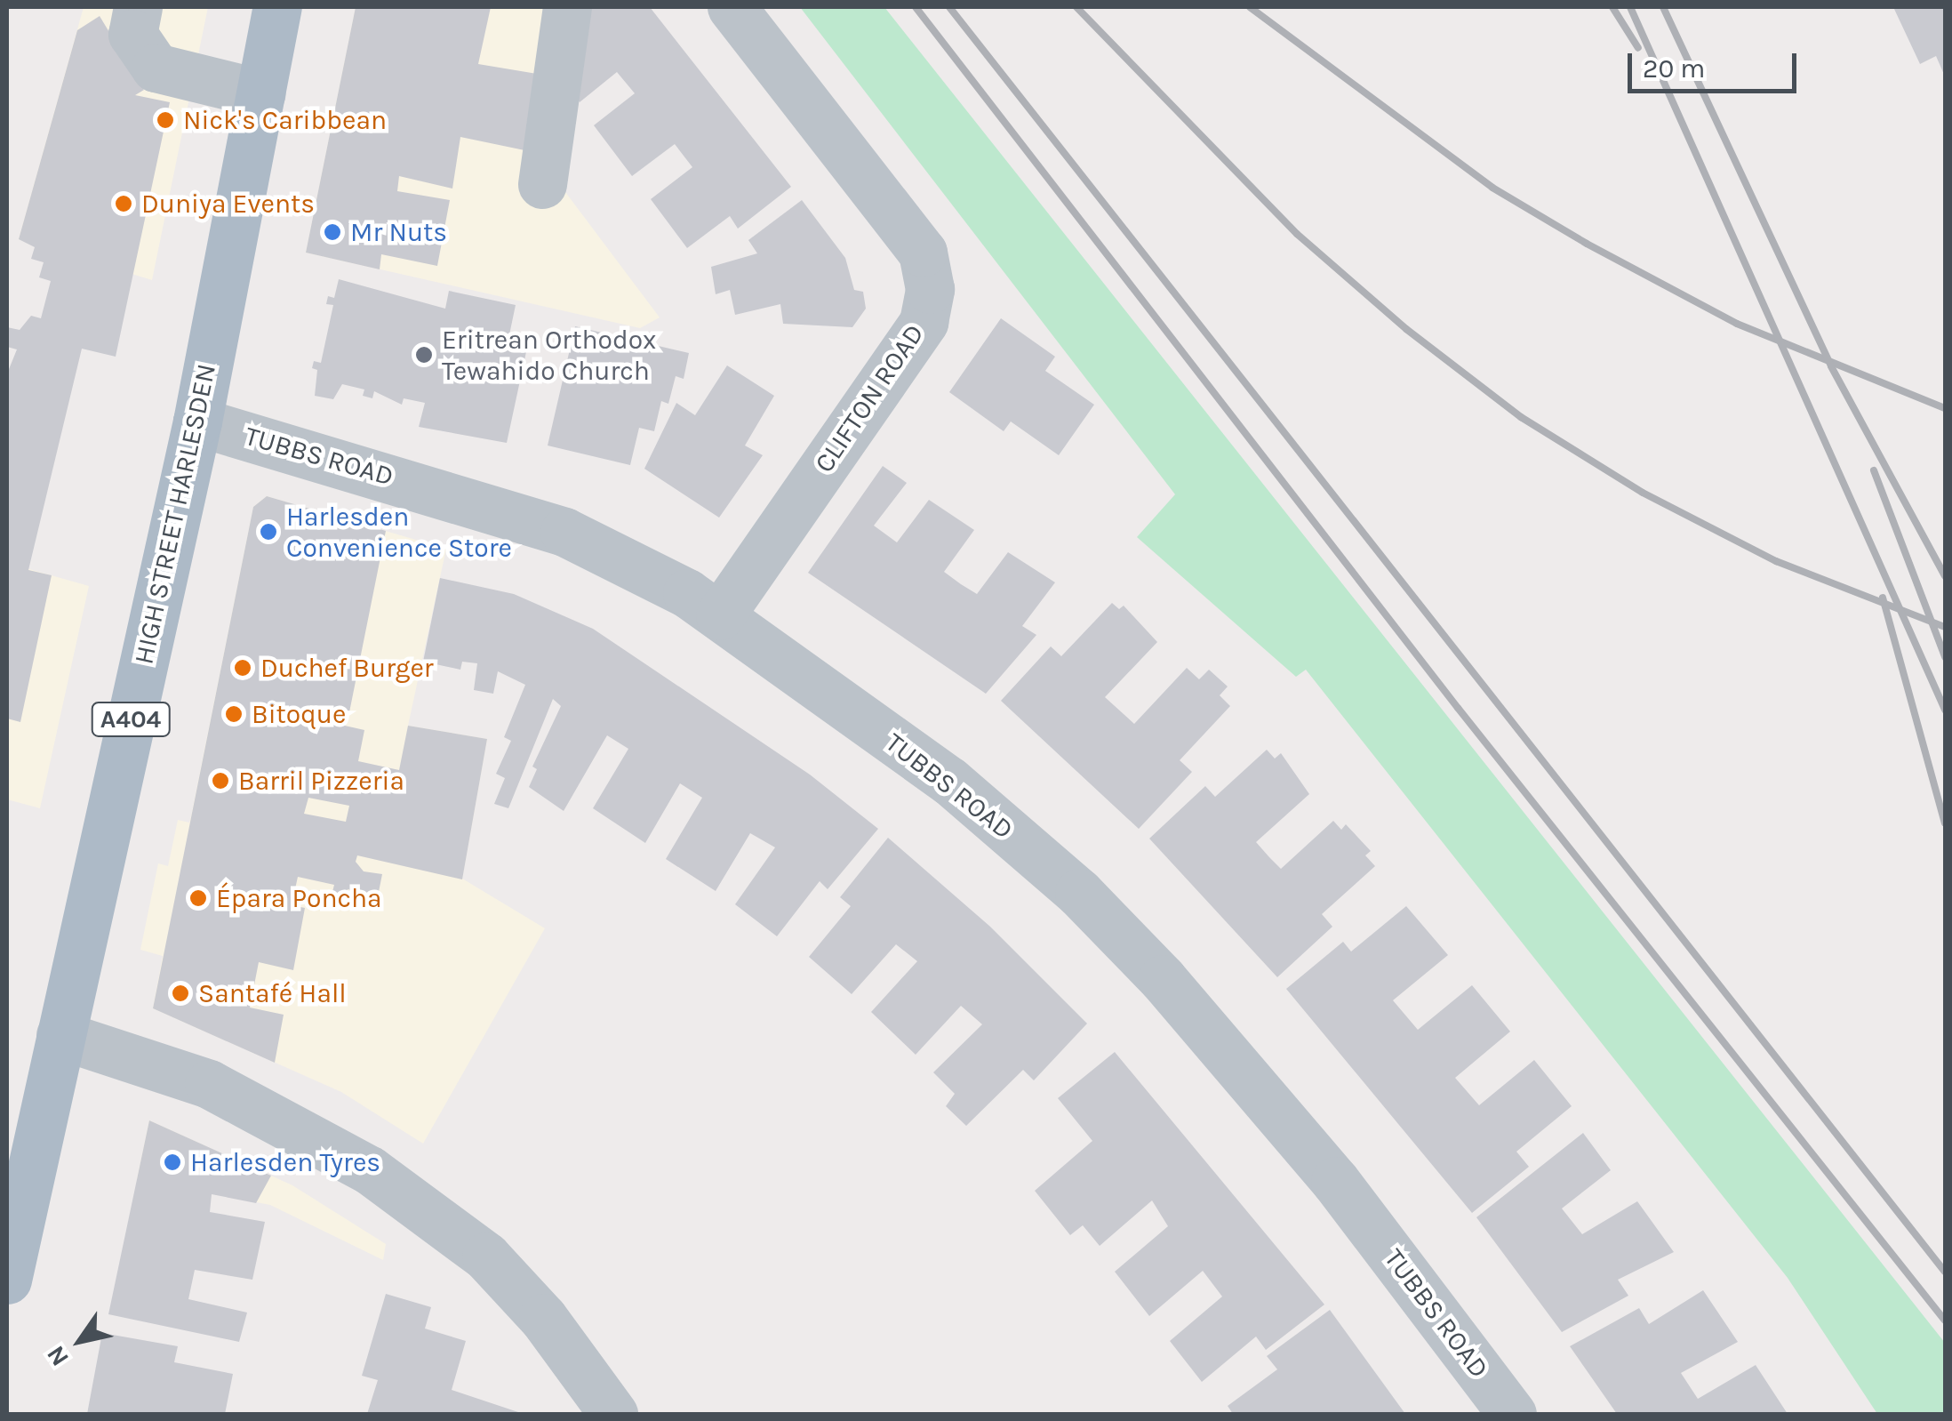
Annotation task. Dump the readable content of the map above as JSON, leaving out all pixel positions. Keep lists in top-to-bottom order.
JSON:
{
  "streets": {
    "main road": ["HIGH STREET HARLESDEN", "A404"],
    "street": ["CLIFTON ROAD", "TUBBS ROAD"]
  },
  "crossings": [
    ["CLIFTON ROAD", "TUBBS ROAD"],
    ["TUBBS ROAD", "HIGH STREET HARLESDEN"]
  ],
  "places": [
    "Nick's Caribbean",
    "Duniya Events",
    "Mr Nuts",
    "Eritrean Orthodox Tewahido Church",
    "Harlesden Convenience Store",
    "Duchef Burger",
    "Bitoque",
    "Barril Pizzeria",
    "Épara Poncha",
    "Santafé Hall",
    "Harlesden Tyres"
  ],
  "scale_bar": "20 m",
  "north": "bottom left"
}
